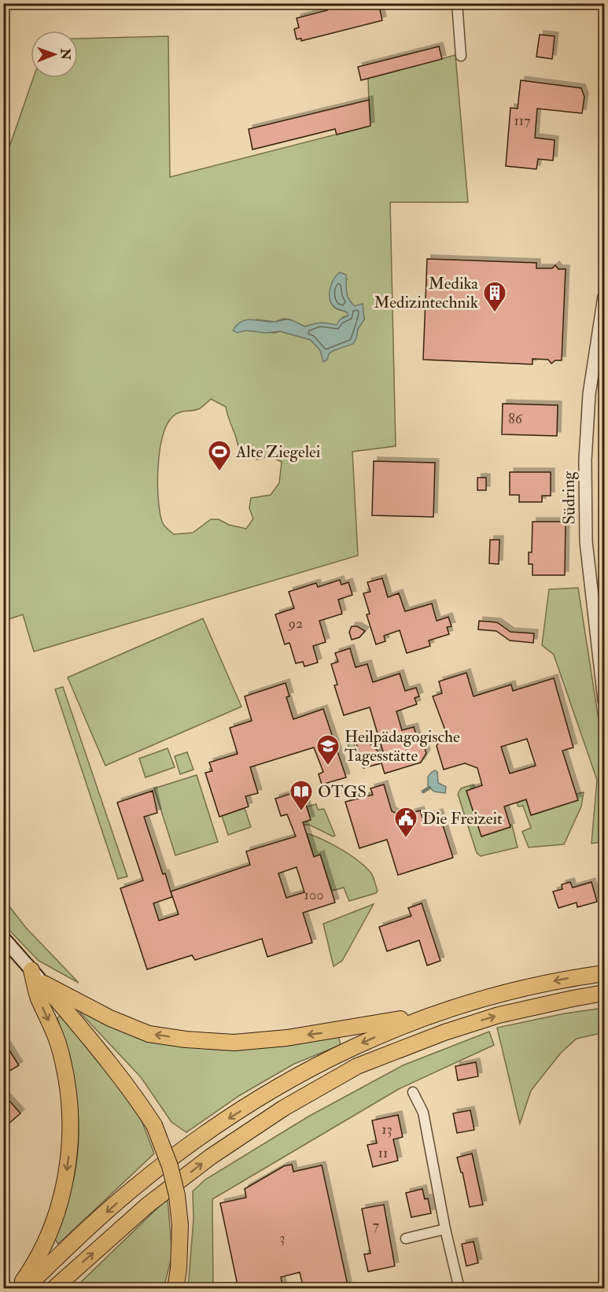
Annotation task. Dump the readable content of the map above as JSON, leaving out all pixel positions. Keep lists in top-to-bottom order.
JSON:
{
  "streets": {
    "street": ["Südring"]
  },
  "places": {
    "building": ["Medika Medizintechnik"],
    "sports": ["Alte Ziegelei"],
    "school or university": ["Heilpädagogische Tagesstätte"],
    "library": ["OTGS"],
    "public building": ["Die Freizeit"]
  },
  "house_numbers": [
    "117",
    "86",
    "92",
    "100",
    "13",
    "11",
    "7",
    "3"
  ],
  "north": "right"
}
